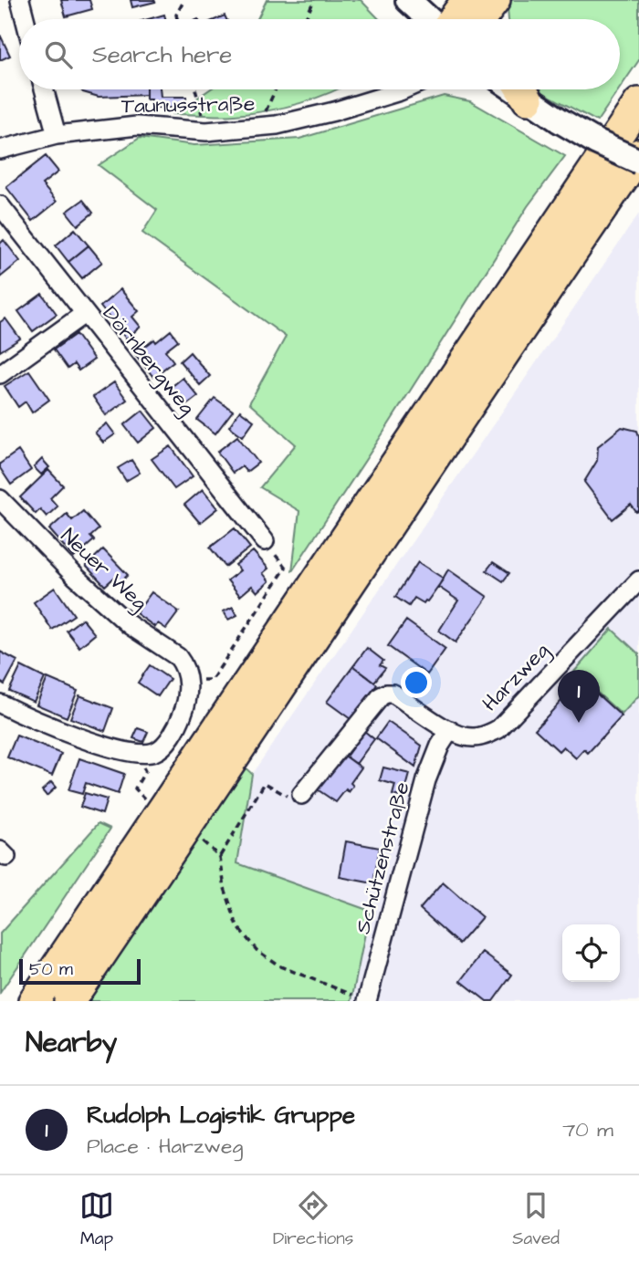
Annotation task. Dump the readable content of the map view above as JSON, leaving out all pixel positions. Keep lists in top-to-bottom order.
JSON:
{
  "streets": {
    "street": [
      "Taunusstraße",
      "Dörnbergweg",
      "Neuer Weg",
      "Harzweg",
      "Schützenstraße"
    ]
  },
  "crossings": [
    ["Harzweg", "Schützenstraße"]
  ],
  "scale_bar": "50 m",
  "page": {
    "search": "Search here",
    "pins": "1",
    "scale": "50 m",
    "heading": "Nearby",
    "list": [
      {
        "mark": "1",
        "name": "Rudolph Logistik Gruppe",
        "note": "Place · Harzweg",
        "value": "70 m"
      }
    ],
    "nav": ["Map", "Directions", "Saved"]
  }
}
